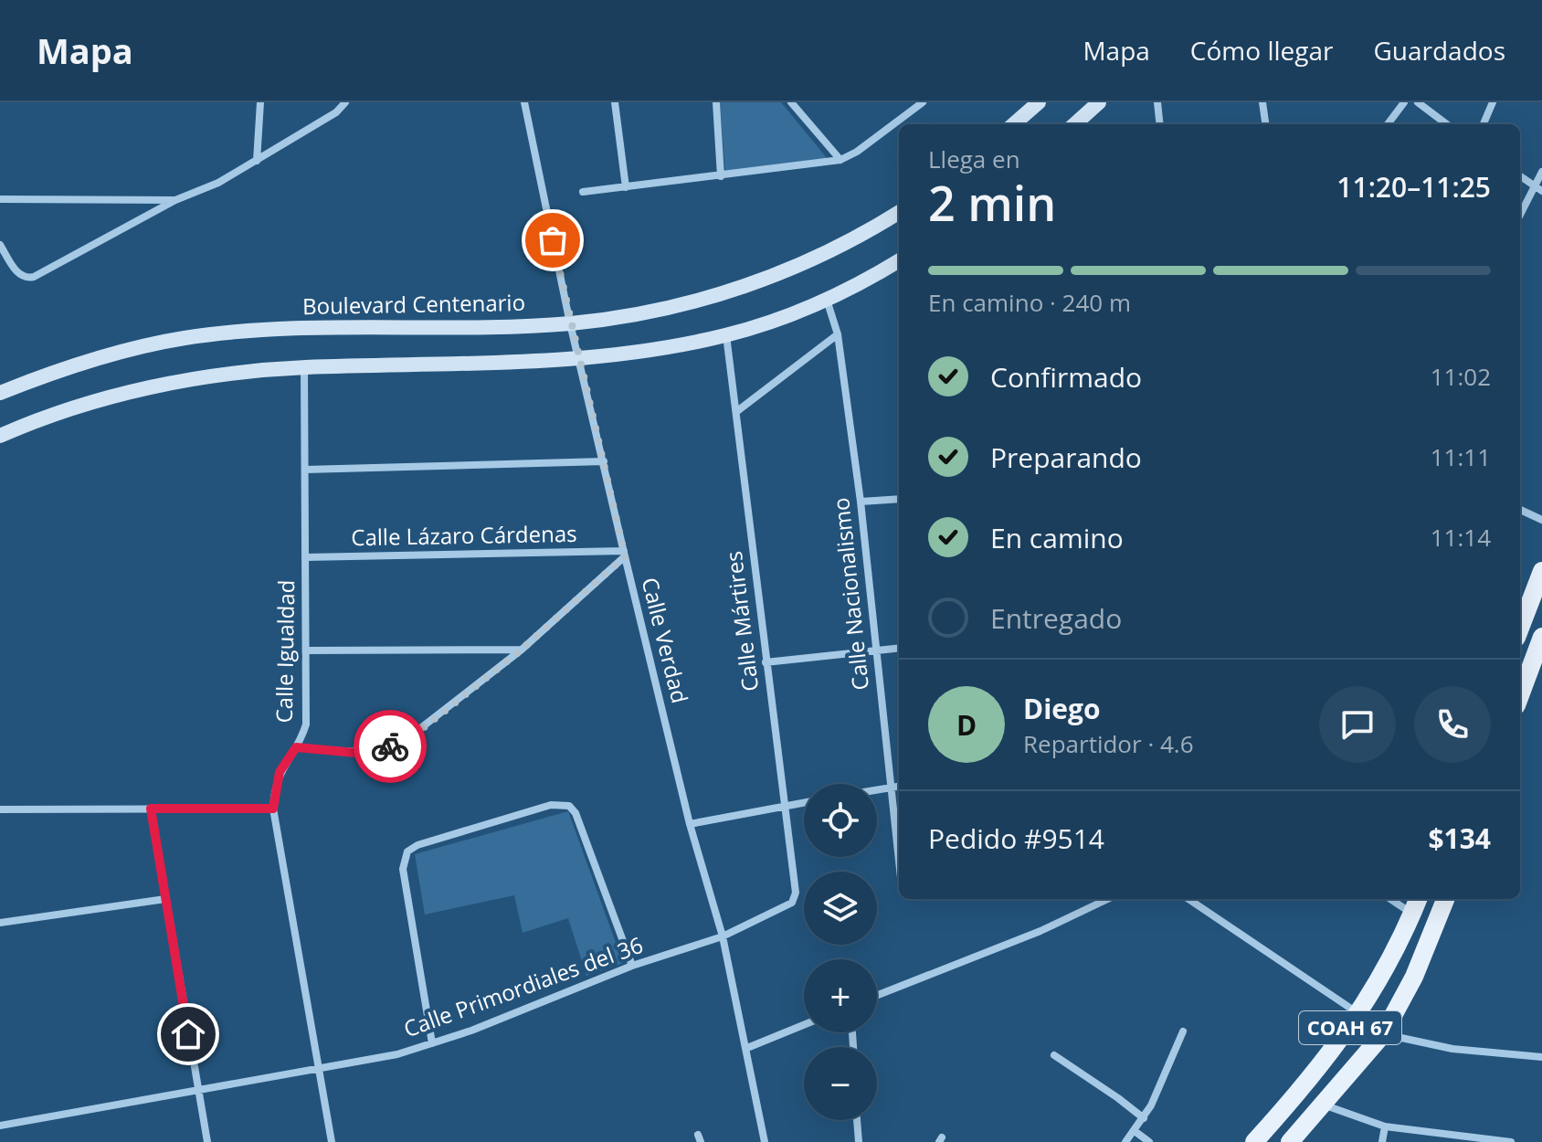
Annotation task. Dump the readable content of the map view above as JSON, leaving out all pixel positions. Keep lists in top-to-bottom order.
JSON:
{
  "streets": {
    "main road": ["Boulevard Centenario", "COAH 67"],
    "street": [
      "Calle Lázaro Cárdenas",
      "Calle Nacionalismo",
      "Calle Mártires",
      "Calle Verdad",
      "Calle Igualdad",
      "Calle Primordiales del 36"
    ]
  },
  "crossings": [
    ["Boulevard Centenario", "Calle Verdad"],
    ["Calle Lázaro Cárdenas", "Calle Verdad"],
    ["Calle Lázaro Cárdenas", "Calle Igualdad"],
    ["Calle Mártires", "Calle Primordiales del 36"],
    ["Calle Verdad", "Calle Primordiales del 36"],
    ["Calle Igualdad", "Calle Primordiales del 36"]
  ],
  "page": {
    "header": "Mapa",
    "nav": ["Mapa", "Cómo llegar", "Guardados"],
    "heading": ["2 min", "Llega en", "11:20–11:25"],
    "panel": [
      "Diego",
      "Repartidor · 4.6",
      "Pedido #9514",
      "$134"
    ],
    "bar": "En camino · 240 m",
    "list": [
      ["Confirmado", "11:02"],
      ["Preparando", "11:11"],
      ["En camino", "11:14"],
      "Entregado"
    ],
    "round": "D",
    "map_buttons": ["+", "−"]
  }
}
